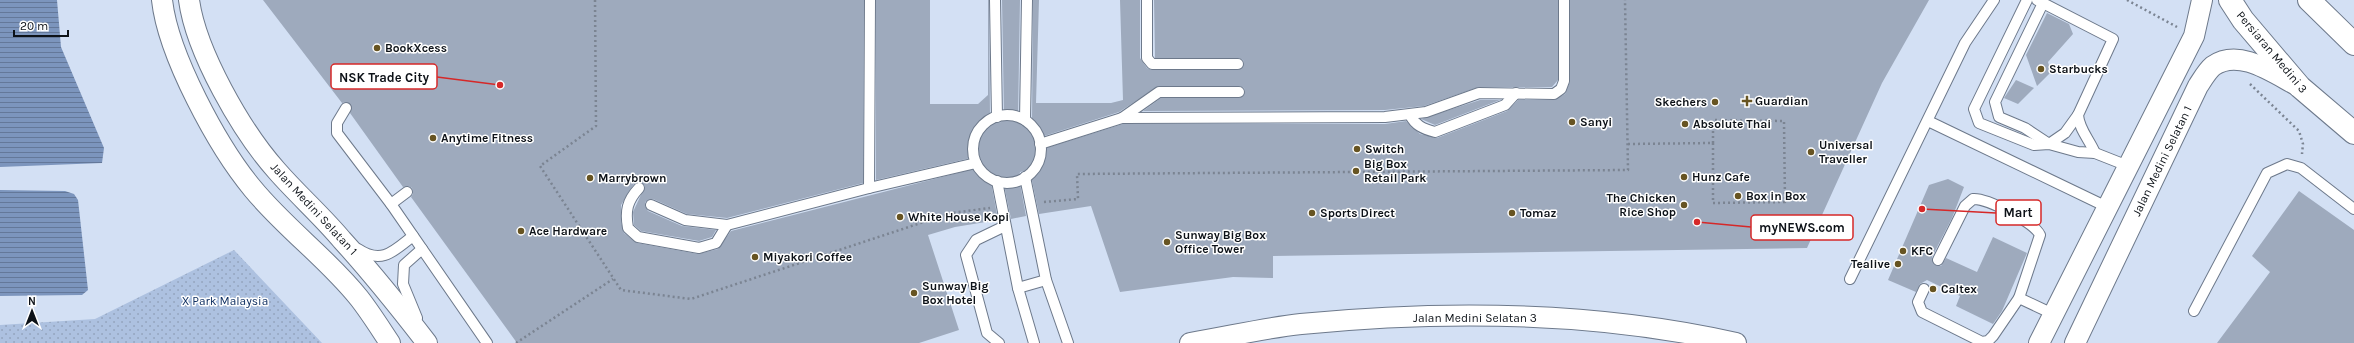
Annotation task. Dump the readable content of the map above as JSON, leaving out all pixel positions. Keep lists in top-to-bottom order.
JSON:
{
  "streets": {
    "street": ["Persiaran Medini 3", "Jalan Medini Selatan 1", "Jalan Medini Selatan 3"]
  },
  "crossings": [
    ["Persiaran Medini 3", "Jalan Medini Selatan 1"]
  ],
  "parks": ["X Park Malaysia"],
  "places": {
    "other": [
      "BookXcess",
      "Starbucks",
      "NSK Trade City",
      "Skechers",
      "Sanyi",
      "Absolute Thai",
      "Anytime Fitness",
      "Switch",
      "Universal Traveller",
      "Big Box Retail Park",
      "Hunz Cafe",
      "Marrybrown",
      "Box in Box",
      "The Chicken Rice Shop",
      "Mart",
      "Sports Direct",
      "Tomaz",
      "White House Kopi",
      "myNEWS.com",
      "Ace Hardware",
      "Sunway Big Box Office Tower",
      "KFC",
      "Miyakori Coffee",
      "Tealive",
      "Caltex",
      "Sunway Big Box Hotel"
    ],
    "health": ["Guardian"]
  },
  "scale_bar": "20 m",
  "north": "top"
}
